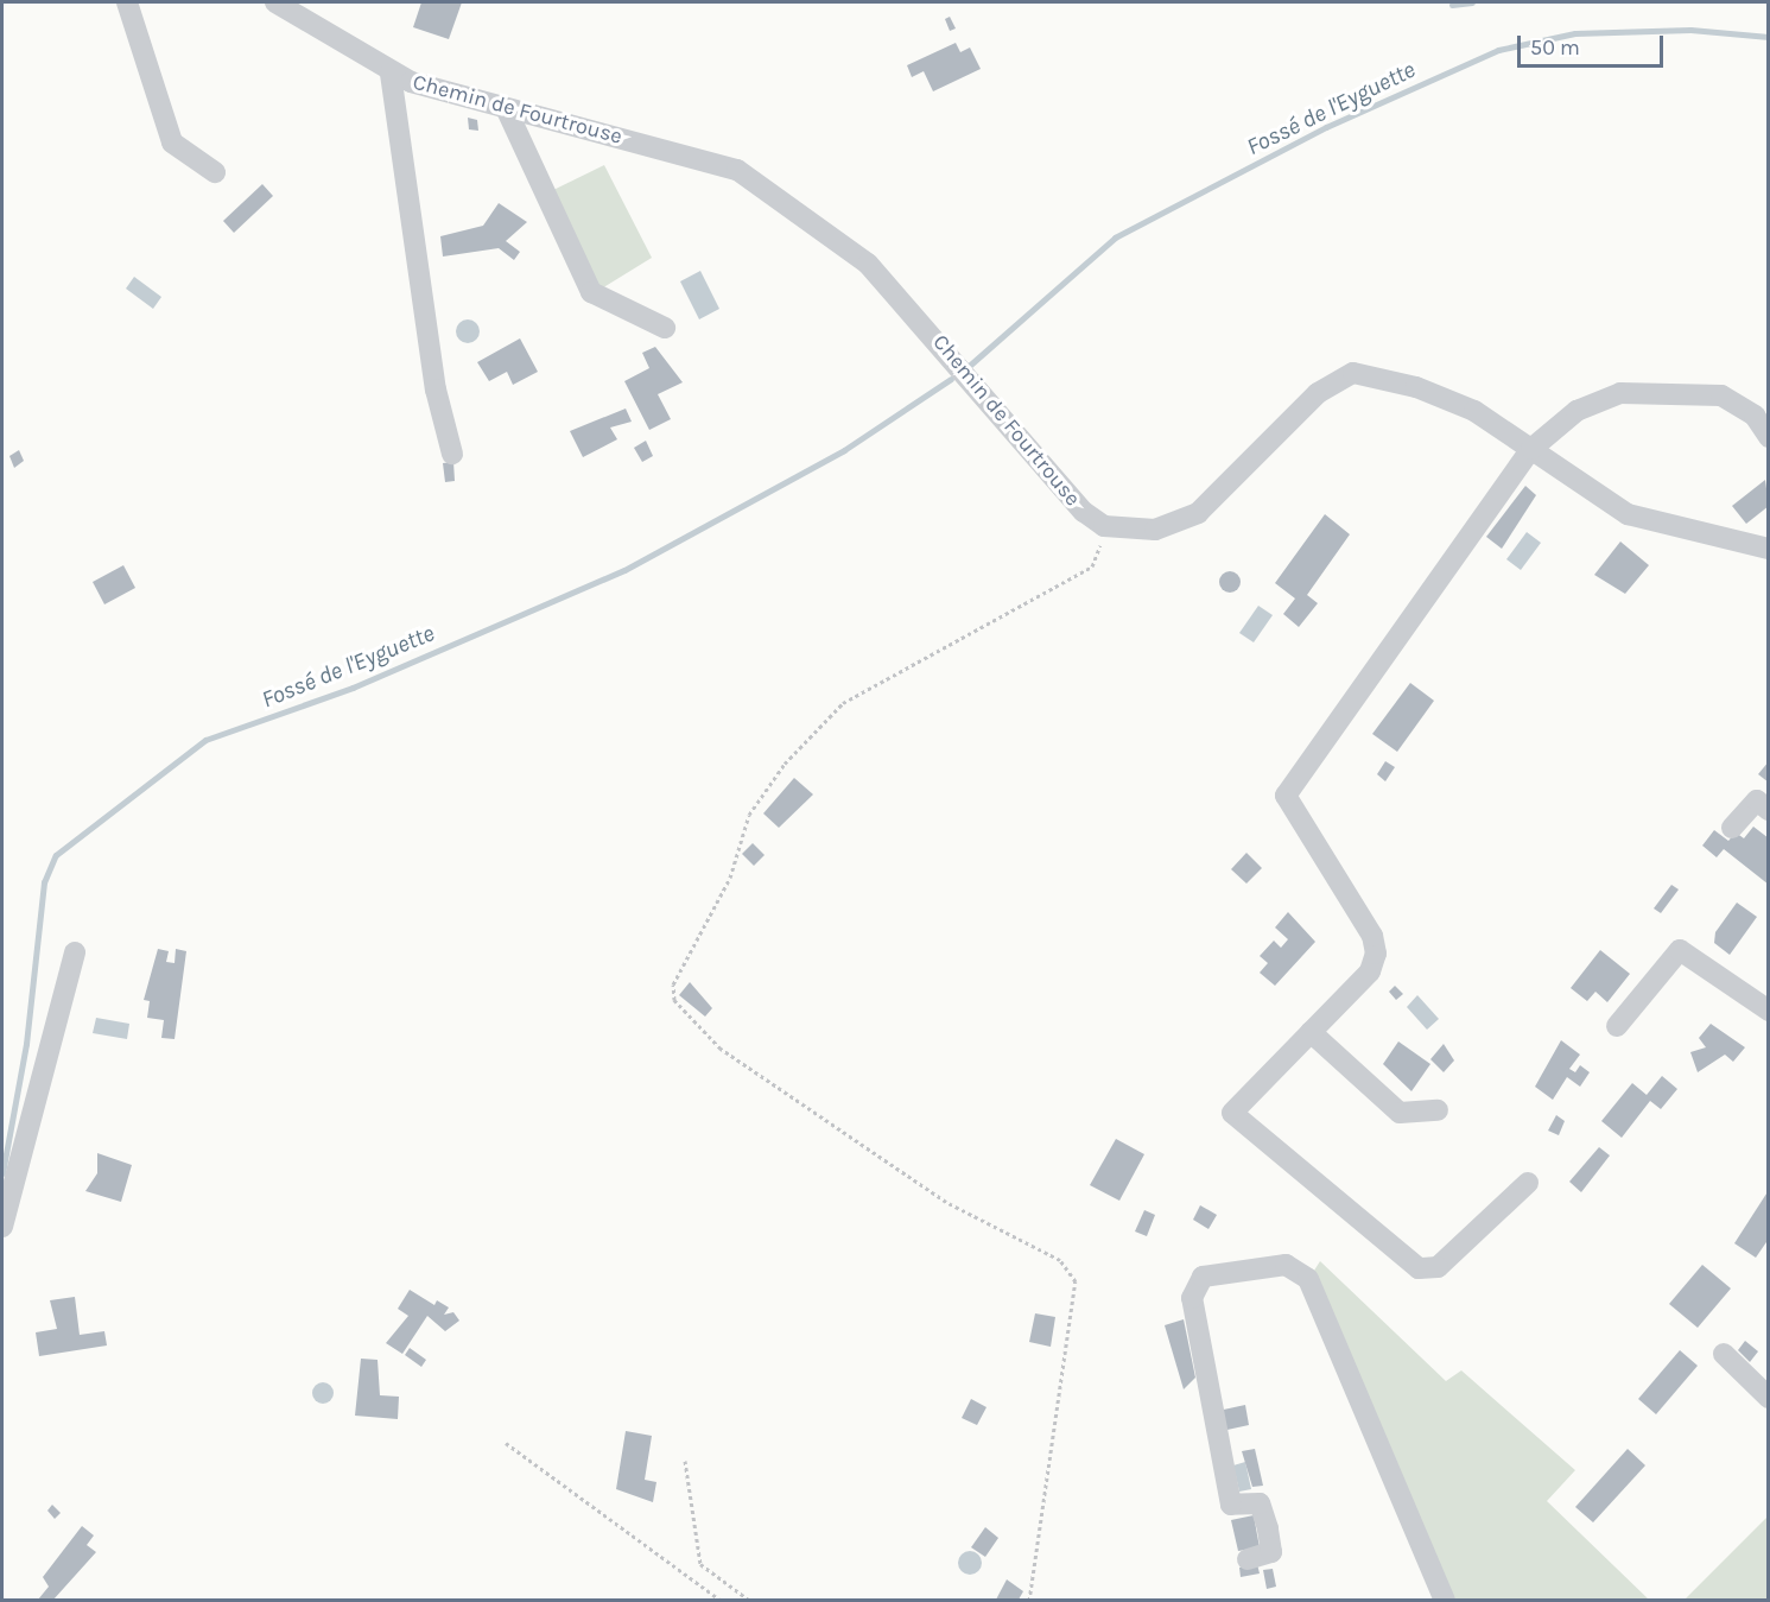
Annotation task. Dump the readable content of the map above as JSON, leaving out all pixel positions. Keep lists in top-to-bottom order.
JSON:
{
  "streets": {
    "street": ["Chemin de Fourtrouse"]
  },
  "water": ["Fossé de l'Eyguette"],
  "scale_bar": "50 m"
}
